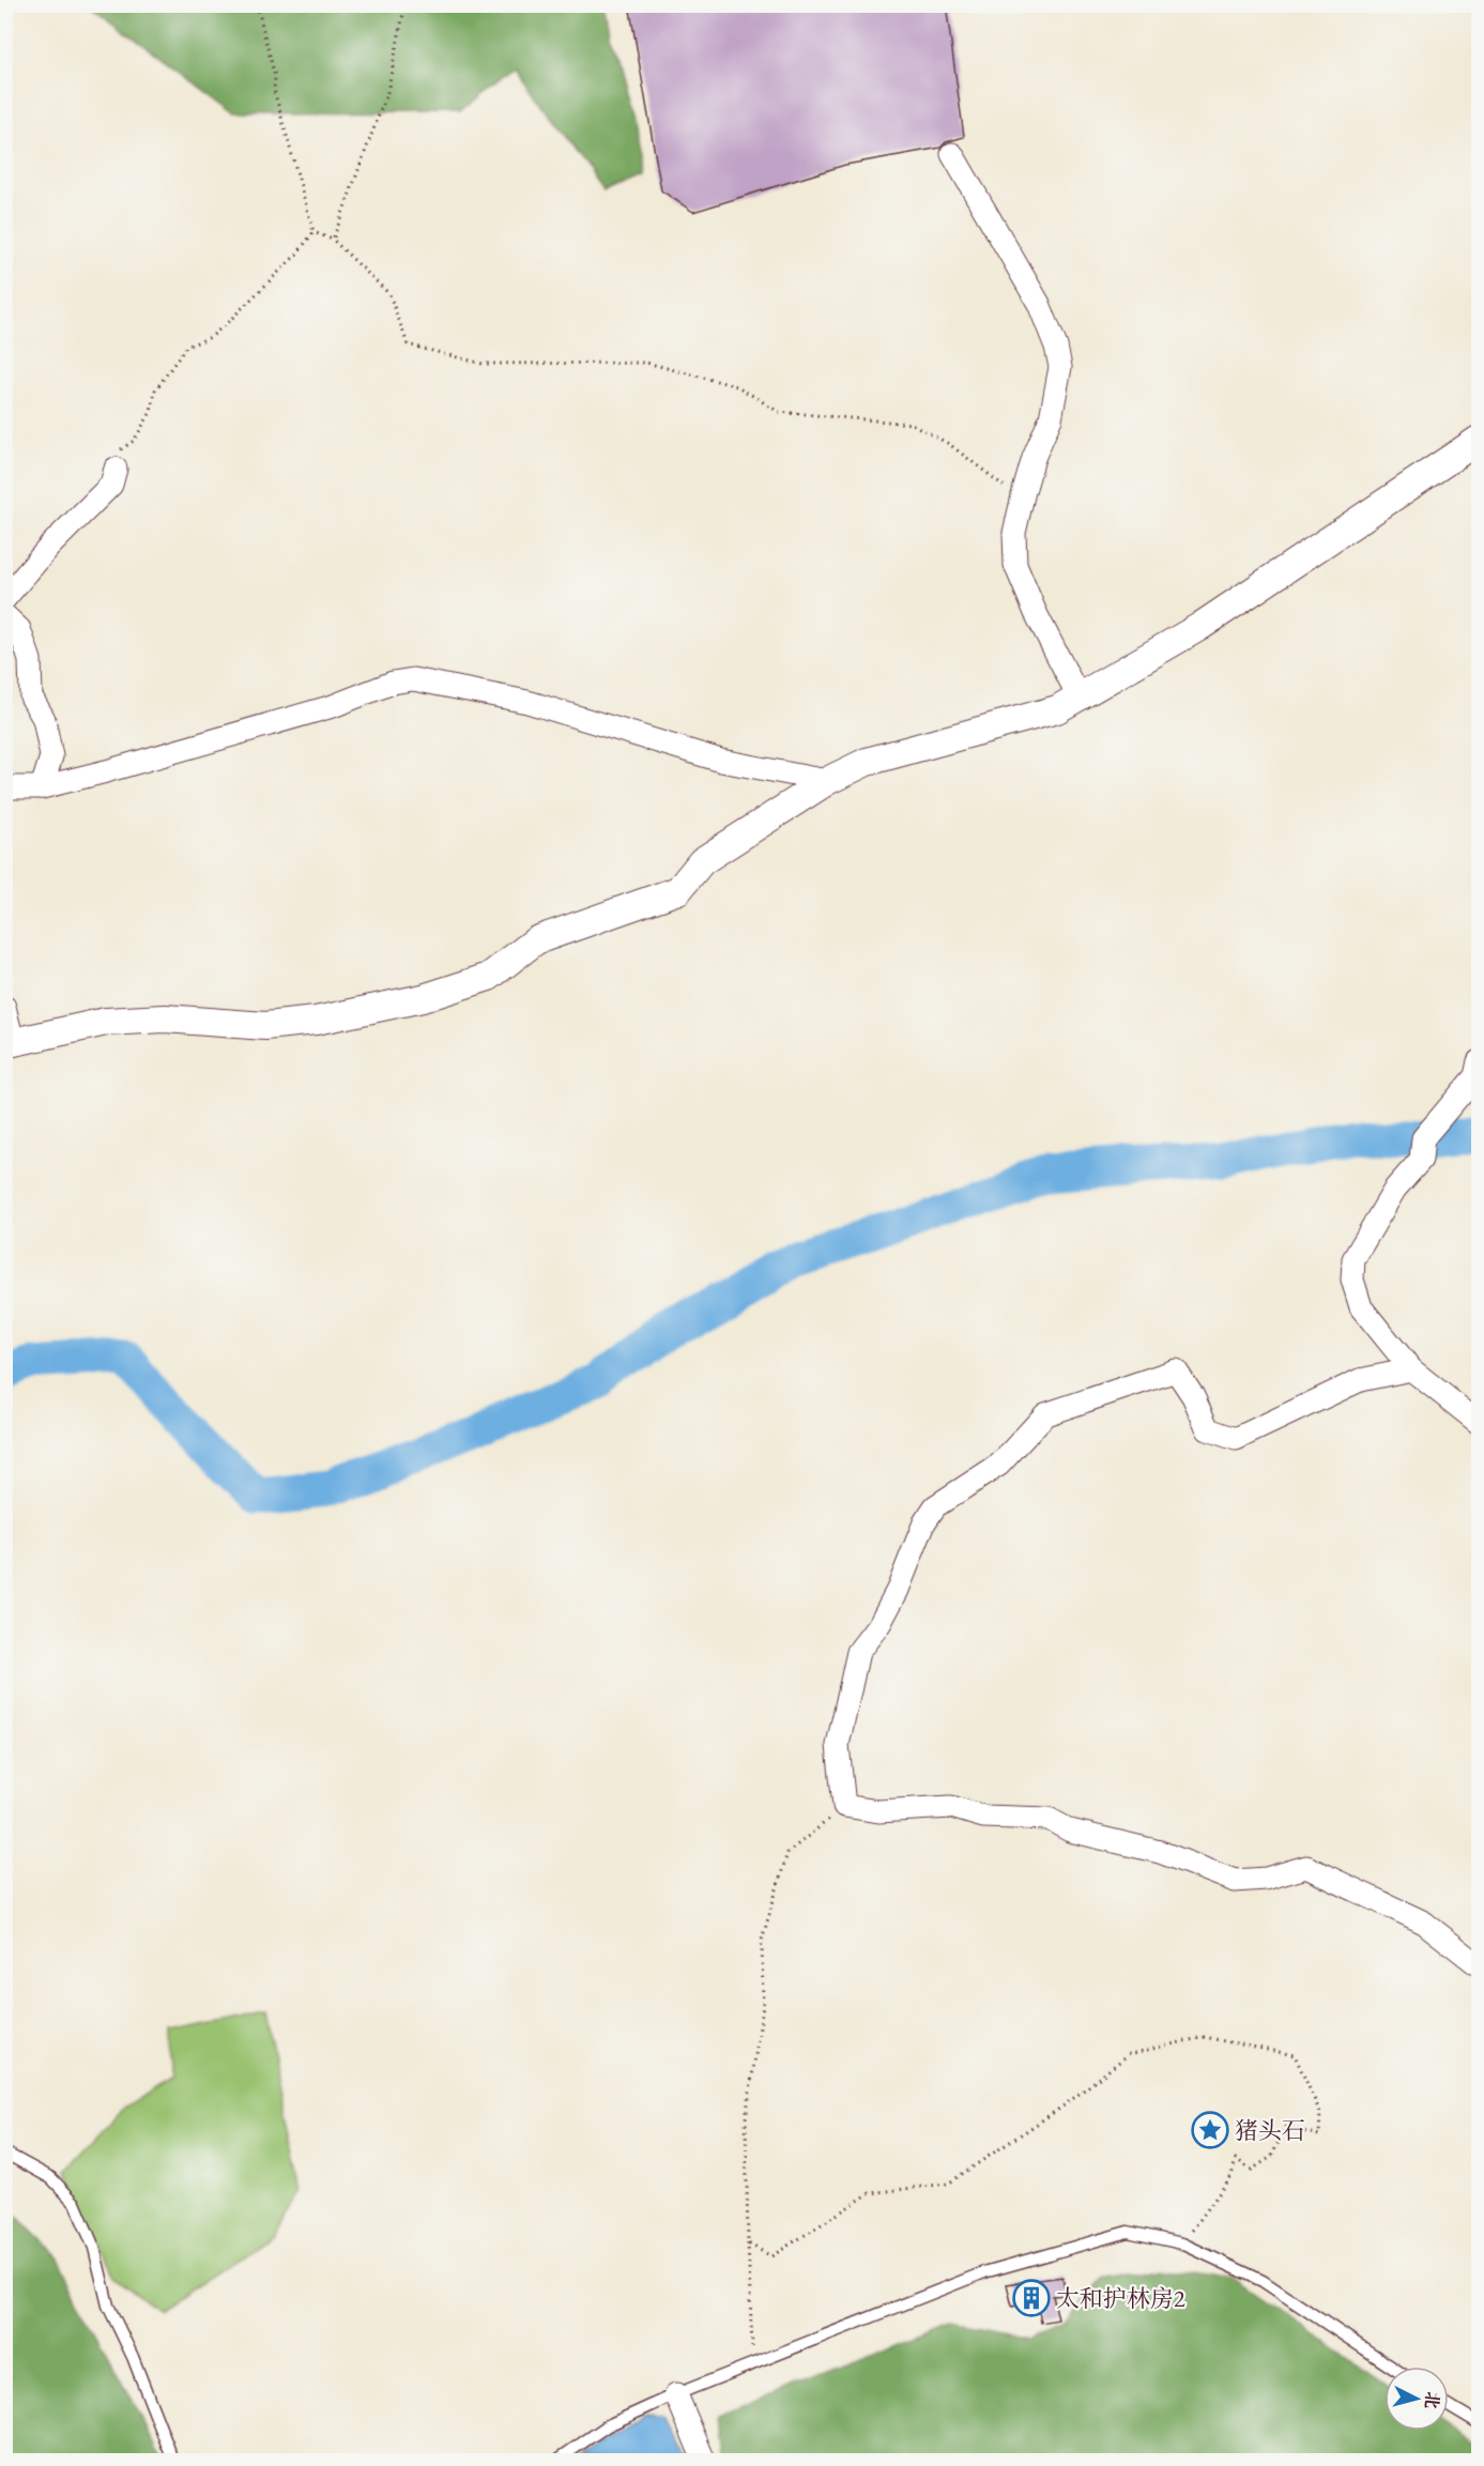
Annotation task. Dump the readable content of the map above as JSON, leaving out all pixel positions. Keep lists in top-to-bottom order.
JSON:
{
  "places": {
    "place": ["猪头石"],
    "building": ["太和护林房2"]
  },
  "north": "right"
}
